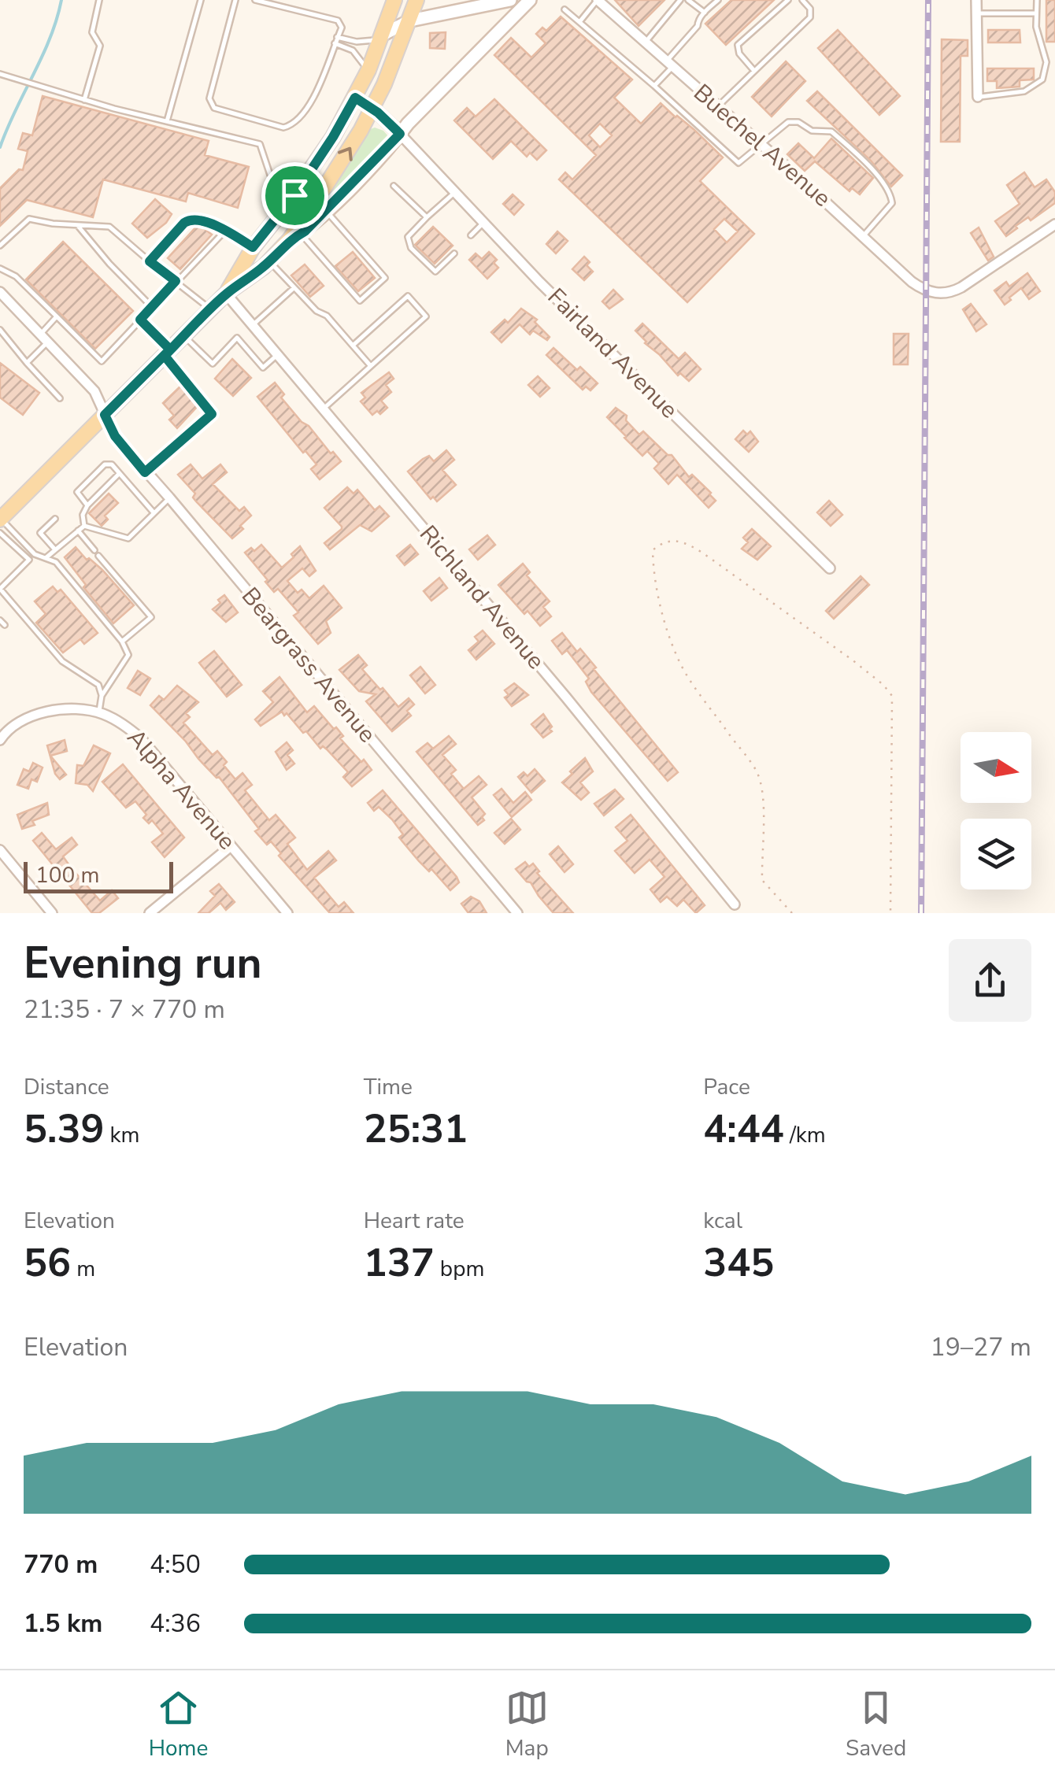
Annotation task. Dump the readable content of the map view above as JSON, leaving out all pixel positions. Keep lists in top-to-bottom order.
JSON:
{
  "streets": {
    "street": [
      "Buechel Avenue",
      "Fairland Avenue",
      "Richland Avenue",
      "Beargrass Avenue",
      "Alpha Avenue"
    ]
  },
  "scale_bar": "100 m",
  "north": "right",
  "page": {
    "scale": "100 m",
    "heading": ["Evening run", "21:35 · 7 × 770 m"],
    "stats": [
      ["Distance", "5.39 km"],
      ["Time", "25:31"],
      ["Pace", "4:44 /km"],
      ["Elevation", "56 m"],
      ["Heart rate", "137 bpm"],
      ["kcal", "345"]
    ],
    "chart": ["Elevation", "19–27 m"],
    "list": [
      {
        "name": "770 m",
        "note": "4:50"
      },
      {
        "name": "1.5 km",
        "note": "4:36"
      }
    ],
    "tabs": ["Home", "Map", "Saved"]
  }
}
